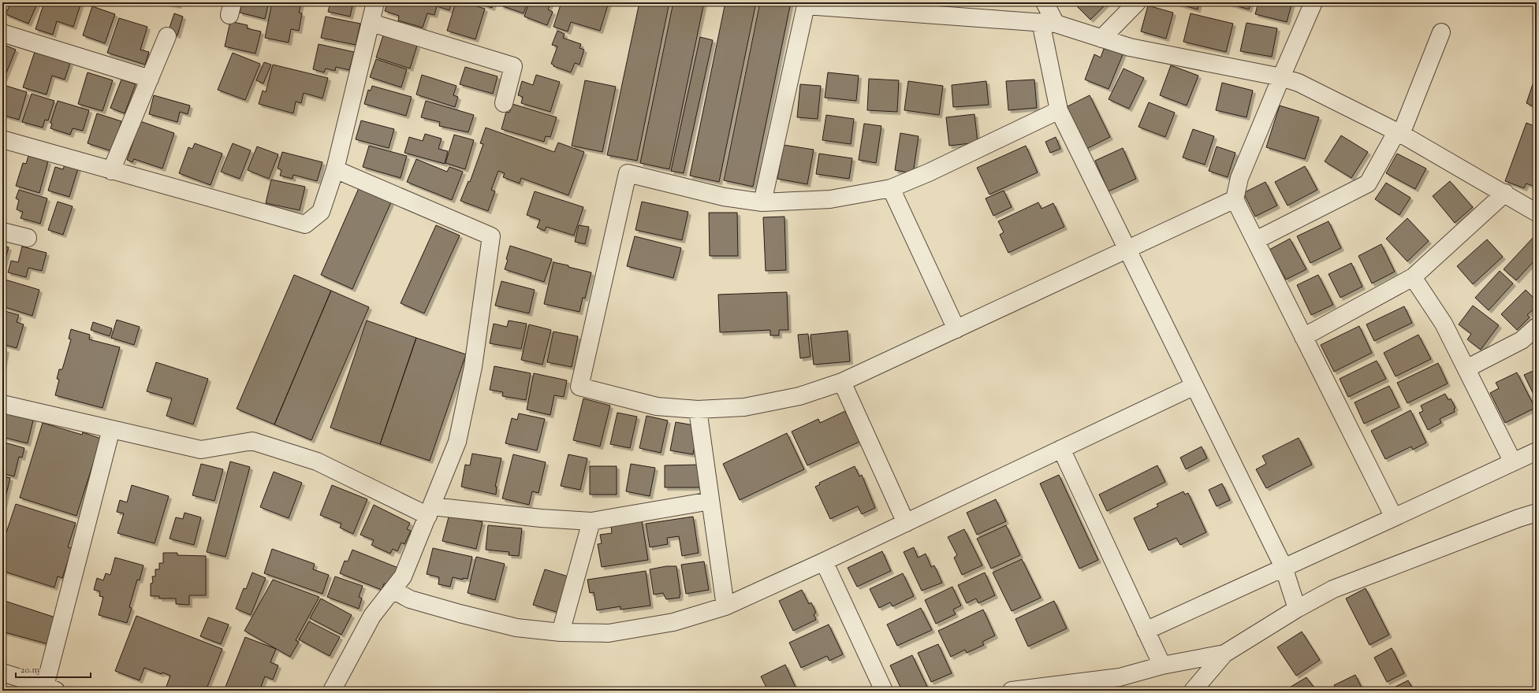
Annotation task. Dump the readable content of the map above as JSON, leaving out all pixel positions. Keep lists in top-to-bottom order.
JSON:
{
  "scale_bar": "20 m"
}
